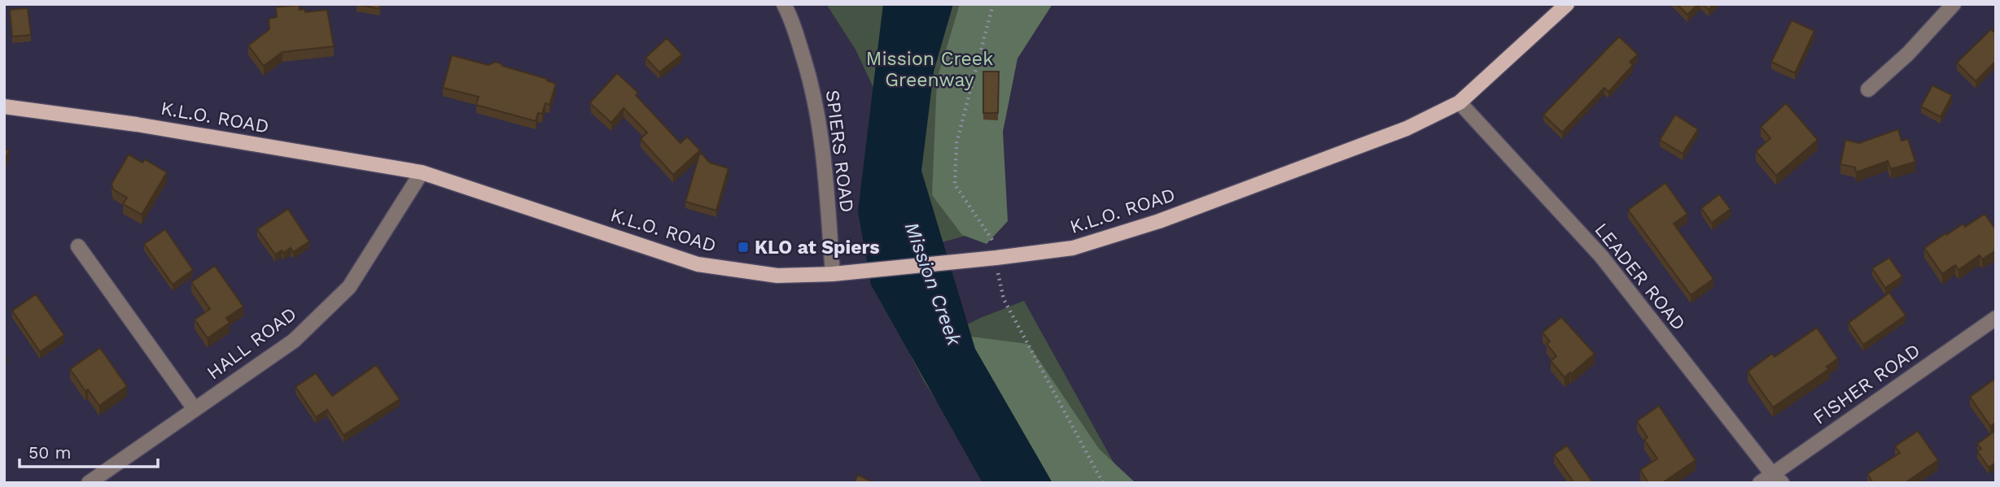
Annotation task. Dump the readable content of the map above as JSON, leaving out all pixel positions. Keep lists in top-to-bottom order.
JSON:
{
  "streets": {
    "main road": ["K.L.O. ROAD"],
    "street": [
      "SPIERS ROAD",
      "LEADER ROAD",
      "HALL ROAD",
      "FISHER ROAD"
    ]
  },
  "crossings": [
    ["K.L.O. ROAD", "SPIERS ROAD"],
    ["K.L.O. ROAD", "LEADER ROAD"],
    ["K.L.O. ROAD", "HALL ROAD"],
    ["LEADER ROAD", "FISHER ROAD"]
  ],
  "water": ["Mission Creek"],
  "parks": ["Mission Creek Greenway"],
  "places": {
    "transit": ["KLO at Spiers"]
  },
  "scale_bar": "50 m"
}
